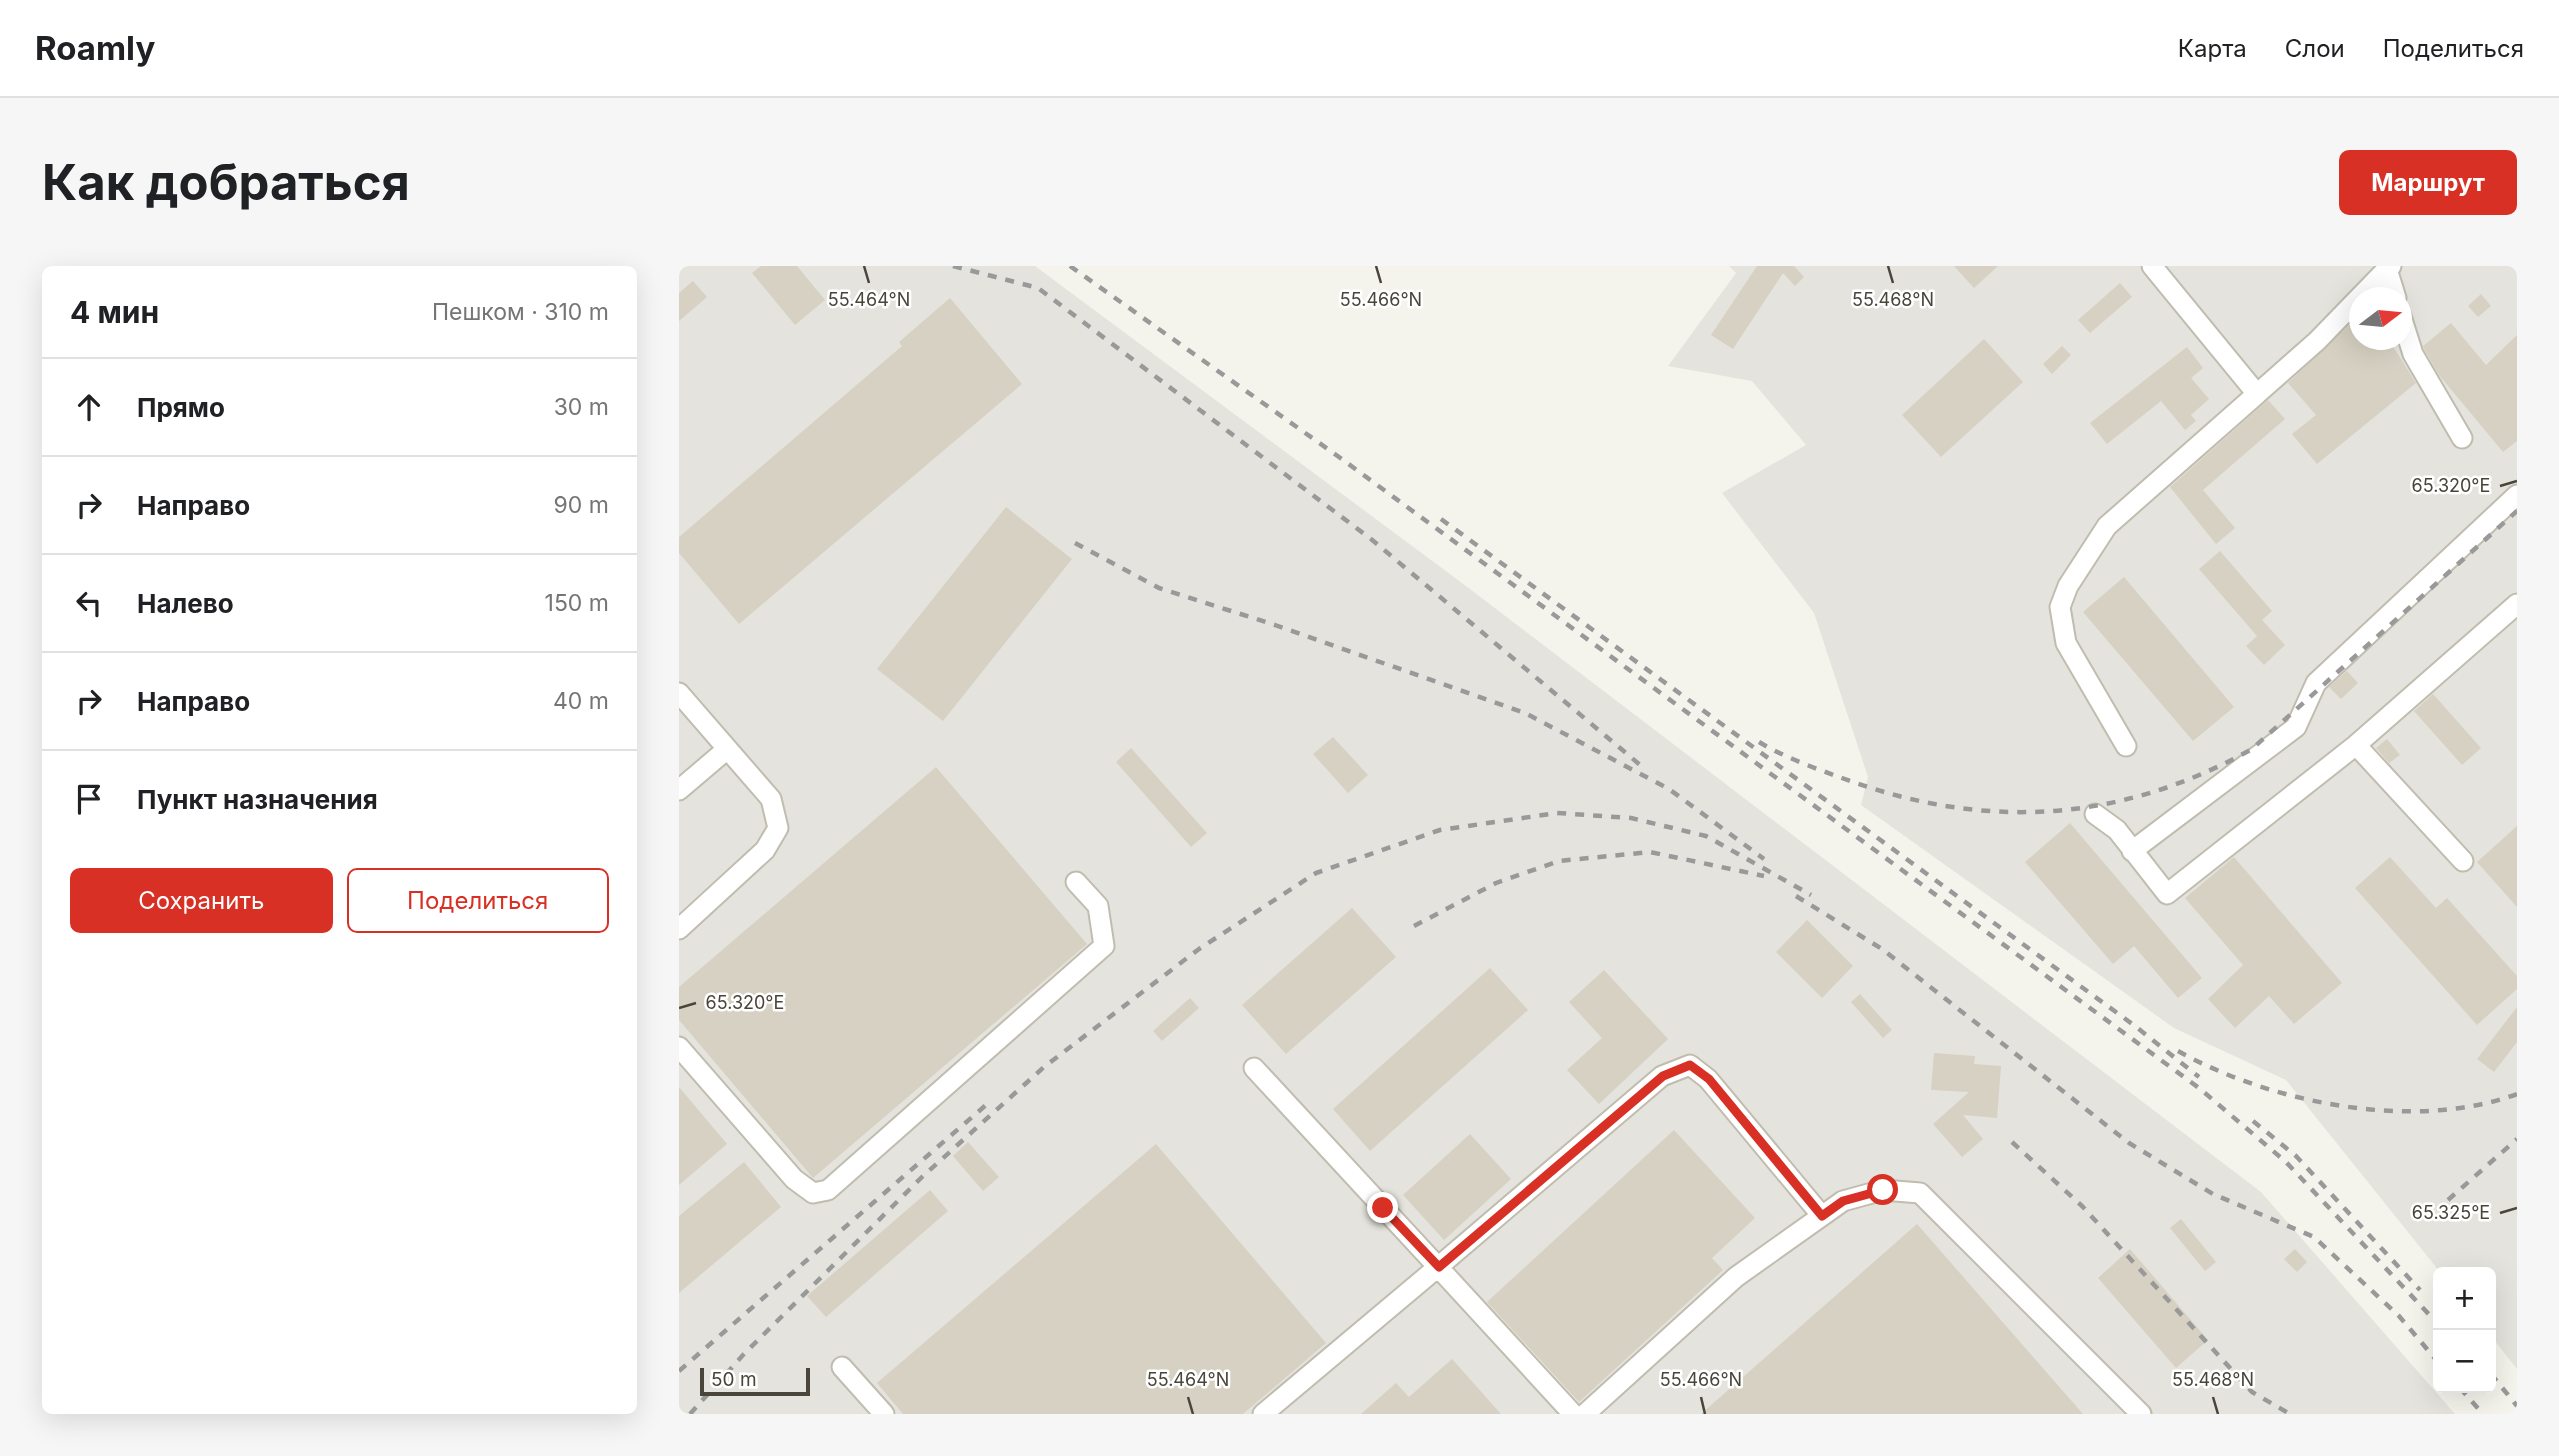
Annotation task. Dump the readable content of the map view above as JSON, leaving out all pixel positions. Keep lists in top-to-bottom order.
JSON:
{
  "scale_bar": "50 m",
  "north": "right",
  "page": {
    "header": "Roamly",
    "nav": ["Карта", "Слои", "Поделиться"],
    "buttons": [
      "Маршрут",
      ["Сохранить", "Поделиться"]
    ],
    "title": "Как добраться",
    "heading": ["4 мин", "Пешком · 310 m"],
    "list": [
      ["Прямо", "30 m"],
      ["Направо", "90 m"],
      ["Налево", "150 m"],
      ["Направо", "40 m"],
      "Пункт назначения"
    ],
    "map_buttons": ["+", "−"],
    "scale": "50 m"
  },
  "coordinates": [
    "55.464°N",
    "55.466°N",
    "55.468°N",
    "65.320°E",
    "65.325°E"
  ]
}
